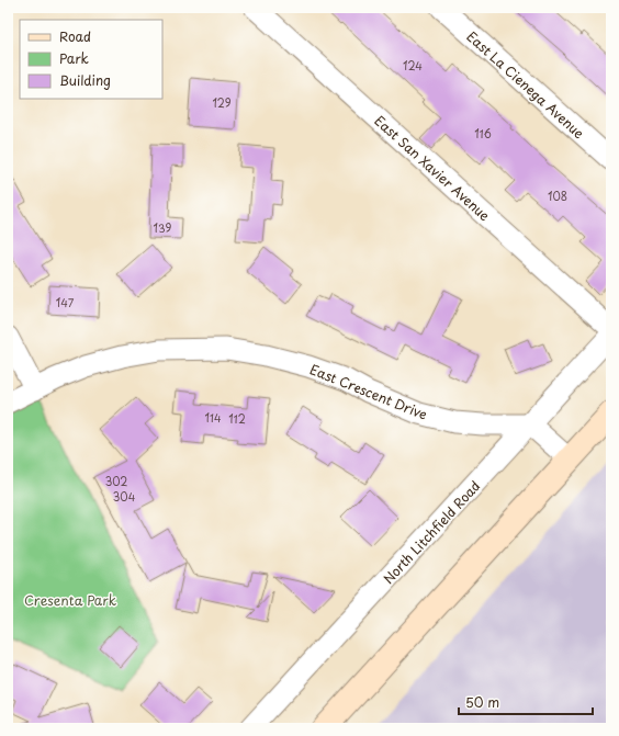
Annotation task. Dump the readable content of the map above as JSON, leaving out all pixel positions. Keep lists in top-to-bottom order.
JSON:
{
  "streets": {
    "street": [
      "East La Cienega Avenue",
      "East San Xavier Avenue",
      "East Crescent Drive",
      "North Litchfield Road"
    ]
  },
  "crossings": [
    ["East Crescent Drive", "North Litchfield Road"]
  ],
  "parks": ["Cresenta Park"],
  "house_numbers": [
    "124",
    "129",
    "116",
    "108",
    "139",
    "147",
    "114",
    "112",
    "302",
    "304"
  ],
  "legend": ["Road", "Park", "Building"],
  "scale_bar": "50 m"
}
